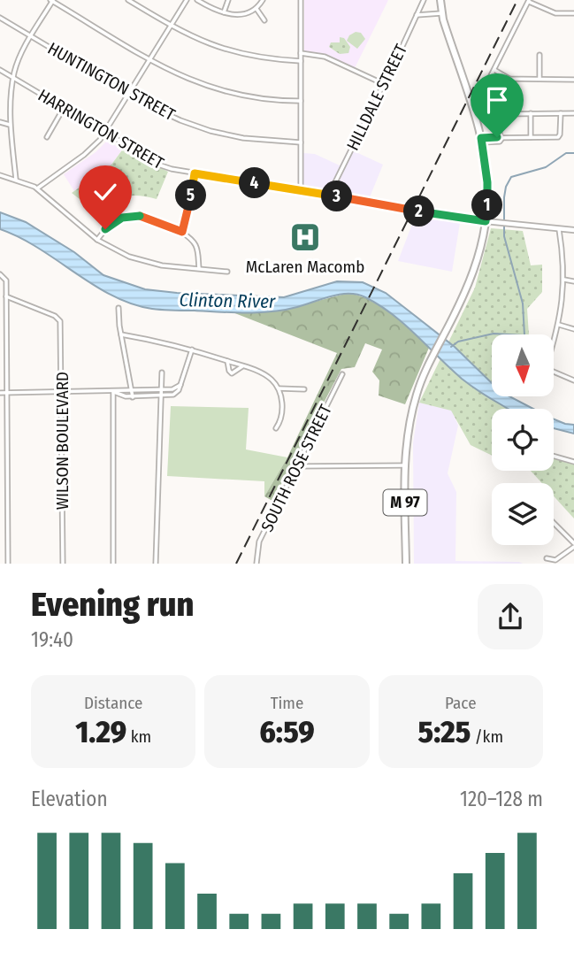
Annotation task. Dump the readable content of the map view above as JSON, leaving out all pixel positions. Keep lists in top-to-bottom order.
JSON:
{
  "streets": {
    "main road": ["M 97"],
    "street": [
      "HUNTINGTON STREET",
      "HILLDALE STREET",
      "HARRINGTON STREET",
      "WILSON BOULEVARD",
      "SOUTH ROSE STREET"
    ]
  },
  "crossings": [
    ["HILLDALE STREET", "HARRINGTON STREET"],
    ["HARRINGTON STREET", "M 97"]
  ],
  "water": ["Clinton River"],
  "places": {
    "hospital": ["McLaren Macomb"]
  },
  "north": "bottom",
  "page": {
    "pins": [
      "4",
      "5",
      "3",
      "1",
      "2"
    ],
    "heading": ["Evening run", "19:40"],
    "stats": [
      ["Distance", "1.29 km"],
      ["Time", "6:59"],
      ["Pace", "5:25 /km"]
    ],
    "chart": ["Elevation", "120–128 m"]
  }
}
